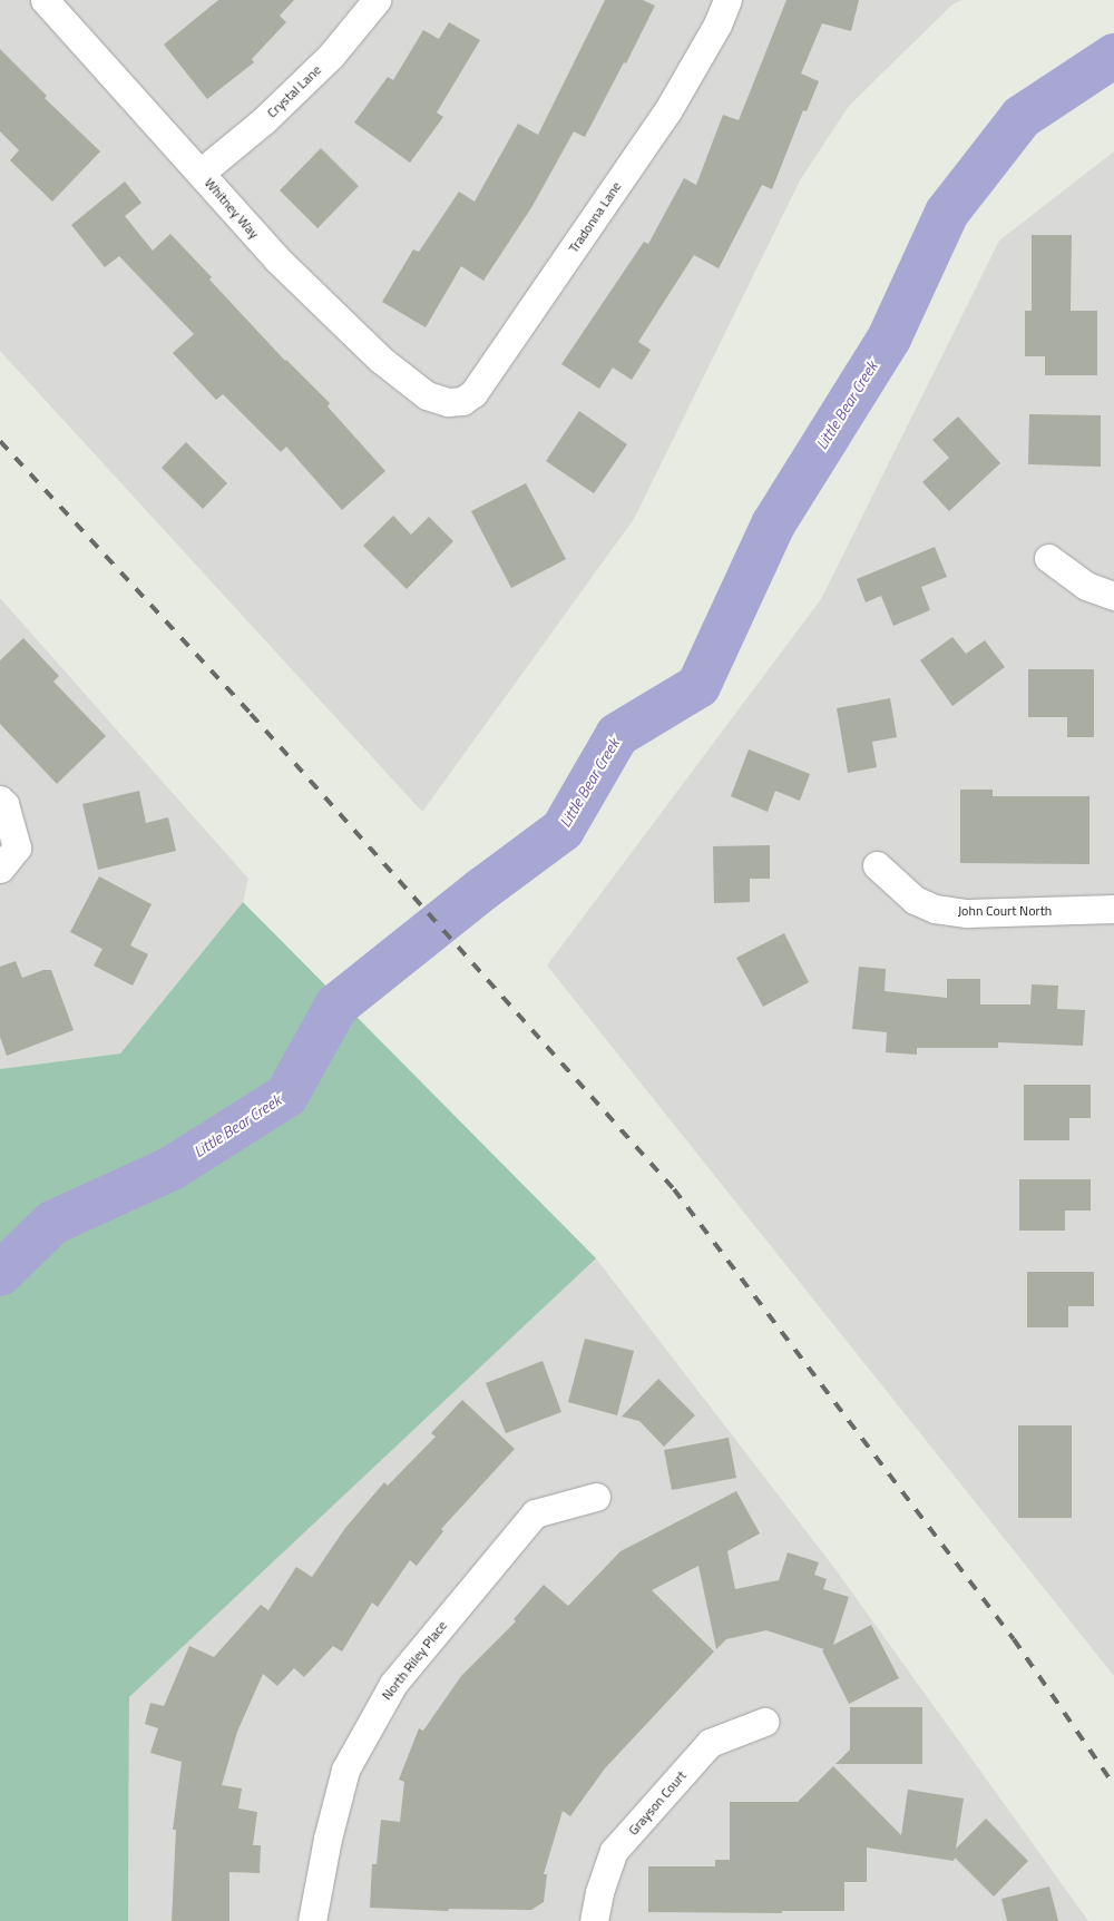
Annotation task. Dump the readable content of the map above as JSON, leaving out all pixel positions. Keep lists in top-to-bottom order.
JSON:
{
  "streets": {
    "street": [
      "Crystal Lane",
      "Whitney Way",
      "Tradonna Lane",
      "John Court North",
      "North Riley Place",
      "Grayson Court"
    ]
  },
  "crossings": [
    ["Crystal Lane", "Whitney Way"],
    ["Whitney Way", "Tradonna Lane"]
  ],
  "water": ["Little Bear Creek"]
}
